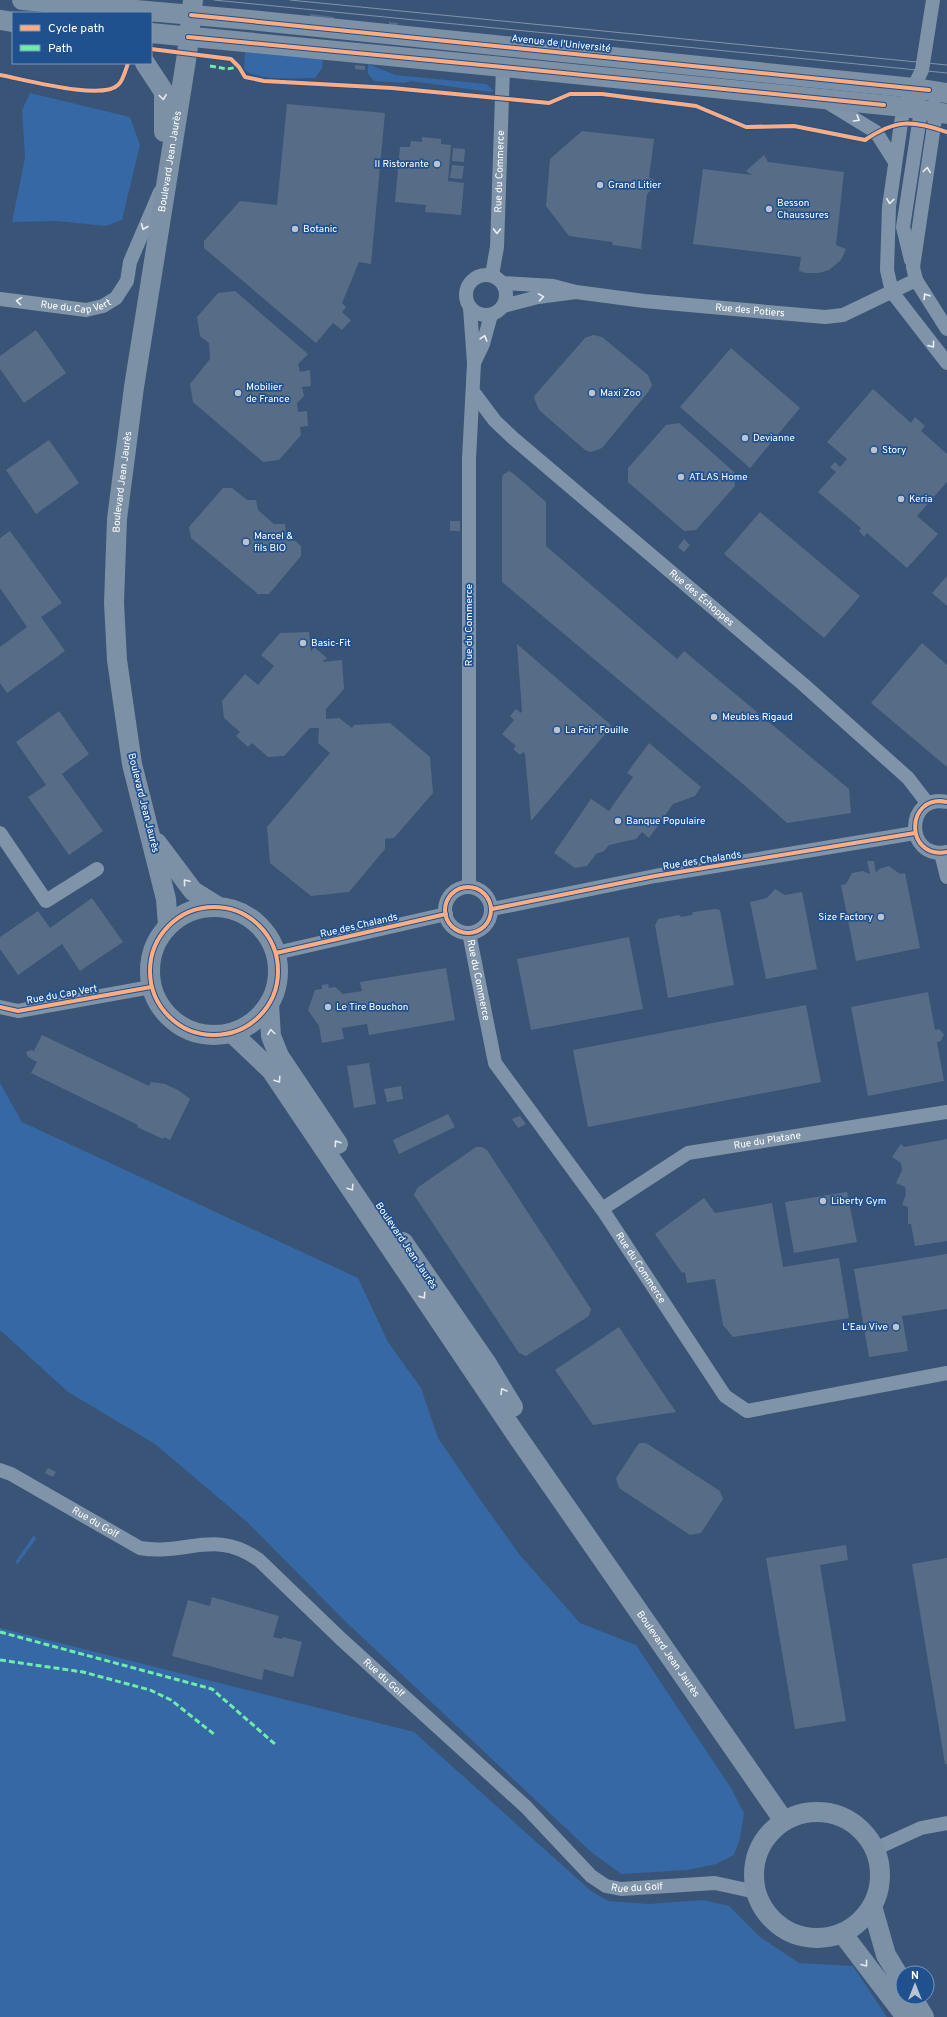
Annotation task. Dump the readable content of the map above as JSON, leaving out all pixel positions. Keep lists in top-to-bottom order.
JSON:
{
  "streets": {
    "street": [
      "Avenue de l'Université",
      "Boulevard Jean Jaurès",
      "Rue du Commerce",
      "Rue du Cap Vert",
      "Rue des Potiers",
      "Rue des Échoppes",
      "Rue des Chalands",
      "Rue du Platane",
      "Rue du Golf"
    ]
  },
  "crossings": [
    ["Avenue de l'Université", "Boulevard Jean Jaurès"],
    ["Boulevard Jean Jaurès", "Rue du Cap Vert"],
    ["Boulevard Jean Jaurès", "Rue des Chalands"],
    ["Boulevard Jean Jaurès", "Rue du Golf"],
    ["Rue du Commerce", "Rue des Potiers"],
    ["Rue du Commerce", "Rue des Échoppes"],
    ["Rue du Commerce", "Rue des Chalands"],
    ["Rue du Commerce", "Rue du Platane"],
    ["Rue du Cap Vert", "Rue des Chalands"]
  ],
  "one_way": ["Rue du Cap Vert"],
  "places": [
    "Il Ristorante",
    "Grand Litier",
    "Besson Chaussures",
    "Botanic",
    "Mobilier de France",
    "Maxi Zoo",
    "Devianne",
    "Story",
    "ATLAS Home",
    "Keria",
    "Marcel & fils BIO",
    "Basic-Fit",
    "Meubles Rigaud",
    "La Foir' Fouille",
    "Banque Populaire",
    "Size Factory",
    "Le Tire Bouchon",
    "Liberty Gym",
    "L'Eau Vive"
  ],
  "legend": ["Cycle path", "Path"],
  "north": "top"
}
